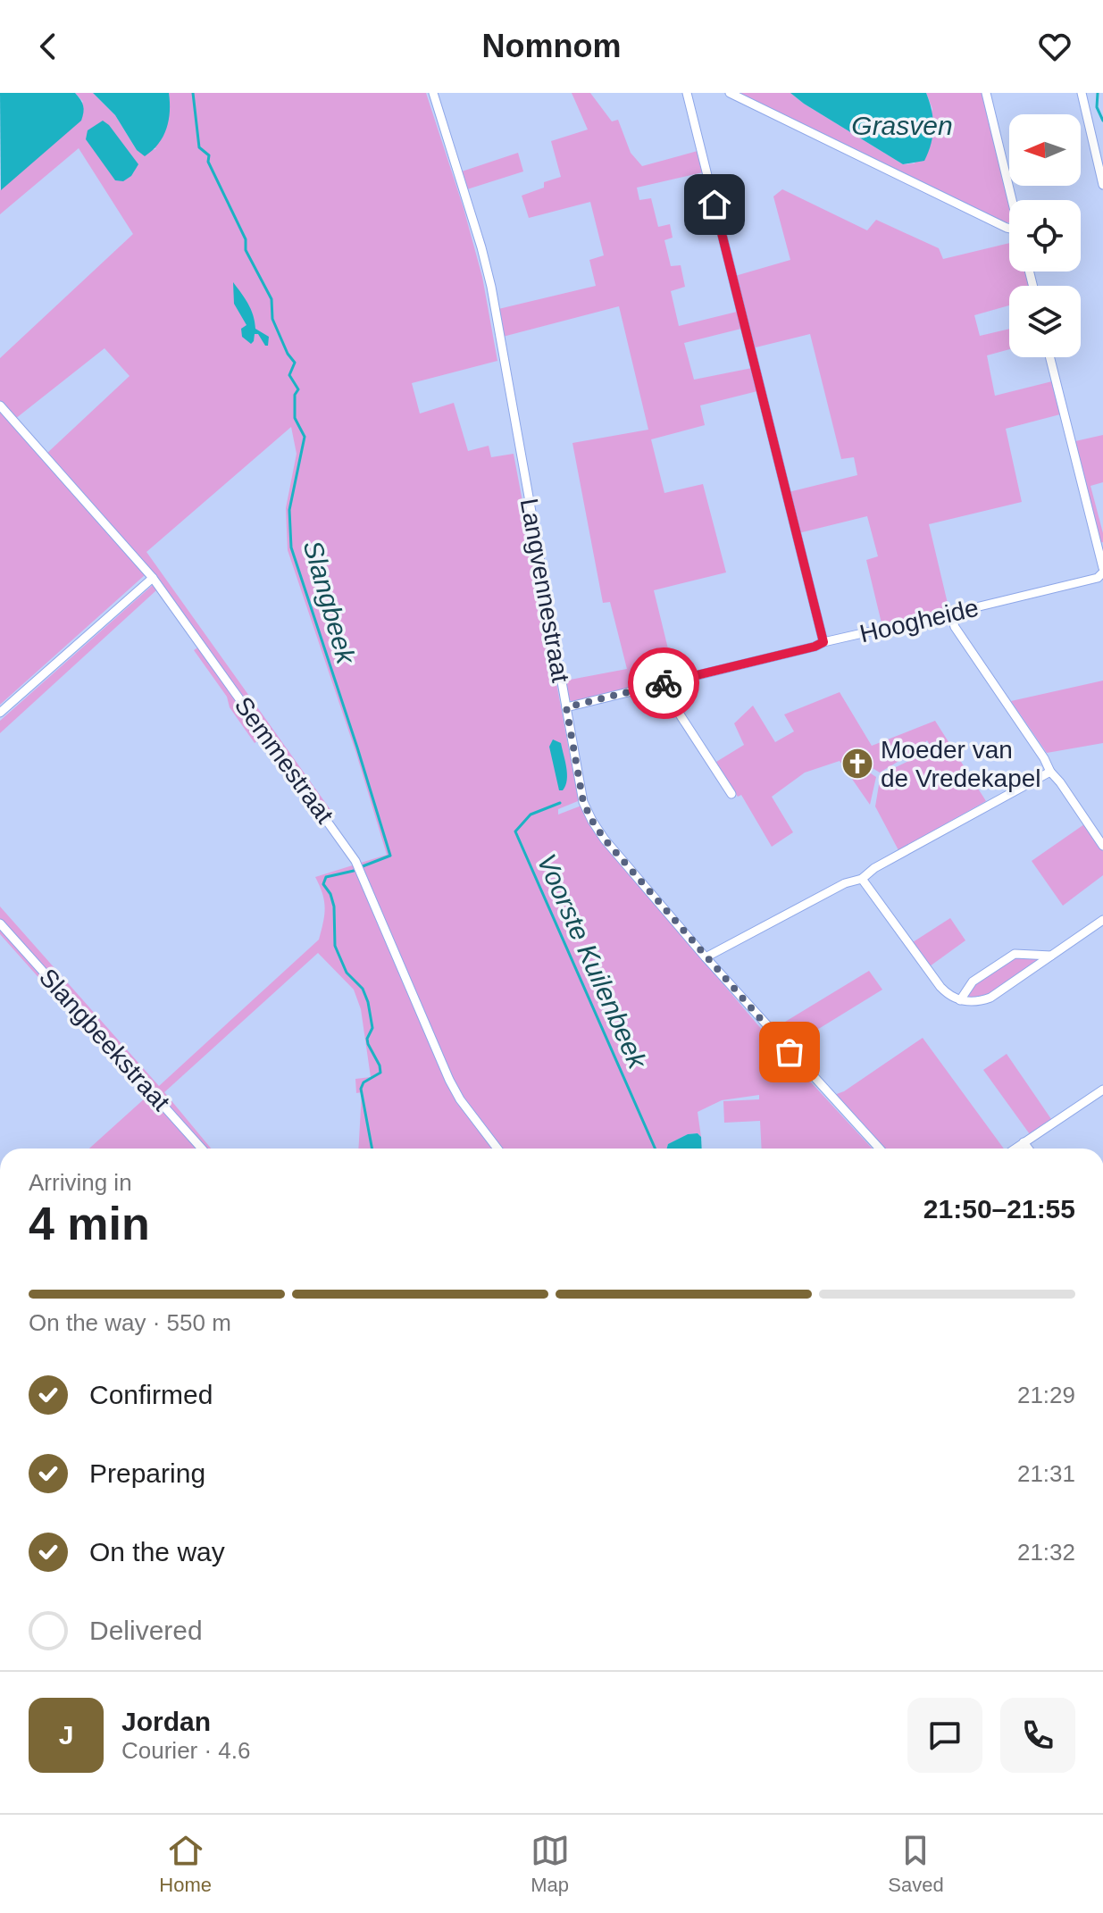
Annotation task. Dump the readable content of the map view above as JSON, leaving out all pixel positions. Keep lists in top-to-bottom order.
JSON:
{
  "streets": {
    "street": [
      "Langvennestraat",
      "Hoogheide",
      "Semmestraat",
      "Slangbeekstraat"
    ]
  },
  "crossings": [
    ["Langvennestraat", "Hoogheide"]
  ],
  "water": ["Grasven", "Slangbeek", "Voorste Kuilenbeek"],
  "places": {
    "church": ["Moeder van de Vredekapel"]
  },
  "north": "left",
  "page": {
    "header": "Nomnom",
    "heading": ["4 min", "Arriving in", "21:50–21:55"],
    "panel": ["Jordan", "Courier · 4.6"],
    "bar": "On the way · 550 m",
    "list": [
      ["Confirmed", "21:29"],
      ["Preparing", "21:31"],
      ["On the way", "21:32"],
      "Delivered"
    ],
    "round": "J",
    "tabs": ["Home", "Map", "Saved"]
  }
}
